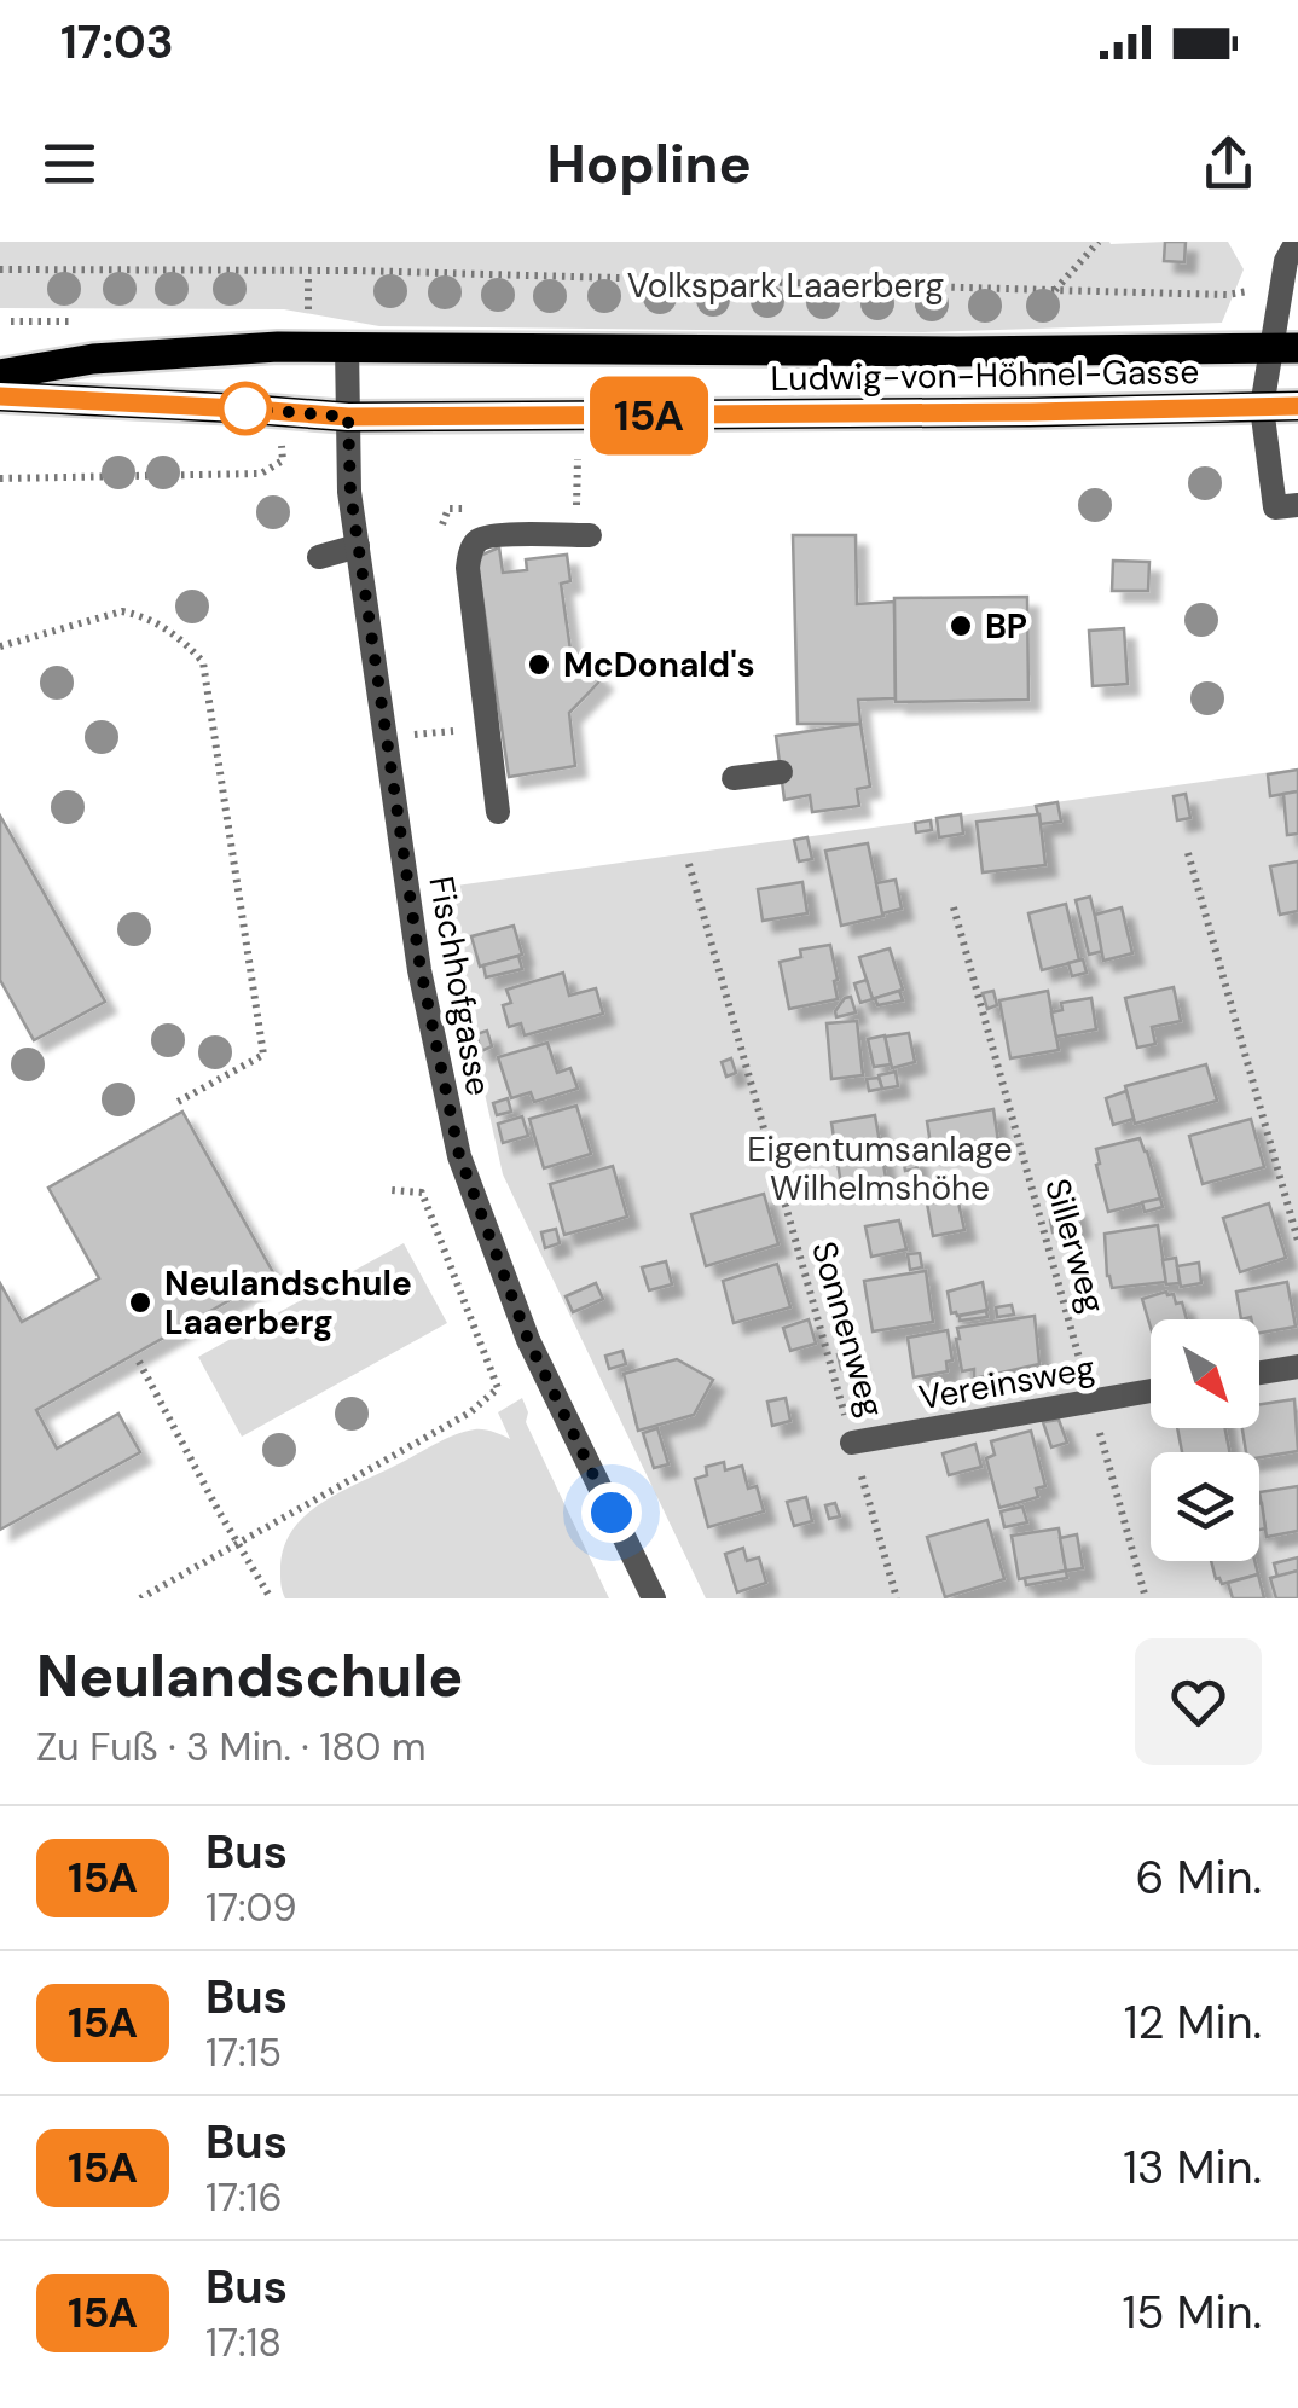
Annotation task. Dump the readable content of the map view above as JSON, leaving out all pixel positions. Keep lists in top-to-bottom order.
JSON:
{
  "streets": {
    "main road": ["Ludwig-von-Höhnel-Gasse"],
    "street": ["Fischhofgasse", "Vereinsweg"],
    "path": ["Sillerweg", "Sonnenweg"]
  },
  "crossings": [
    ["Ludwig-von-Höhnel-Gasse", "Fischhofgasse"],
    ["Sillerweg", "Vereinsweg"],
    ["Sonnenweg", "Vereinsweg"]
  ],
  "parks": ["Volkspark Laaerberg", "Eigentumsanlage Wilhelmshöhe"],
  "places": ["BP", "McDonald's", "Neulandschule Laaerberg"],
  "lines": ["bus line 15A"],
  "north": "bottom right",
  "page": {
    "status": "17:03",
    "header": "Hopline",
    "on_map": "15A",
    "heading": ["Neulandschule", "Zu Fuß · 3 Min. · 180 m"],
    "list": [
      {
        "mark": "15A",
        "name": "Bus",
        "note": "17:09",
        "value": "6 Min."
      },
      {
        "mark": "15A",
        "name": "Bus",
        "note": "17:15",
        "value": "12 Min."
      },
      {
        "mark": "15A",
        "name": "Bus",
        "note": "17:16",
        "value": "13 Min."
      },
      {
        "mark": "15A",
        "name": "Bus",
        "note": "17:18",
        "value": "15 Min."
      }
    ]
  }
}
